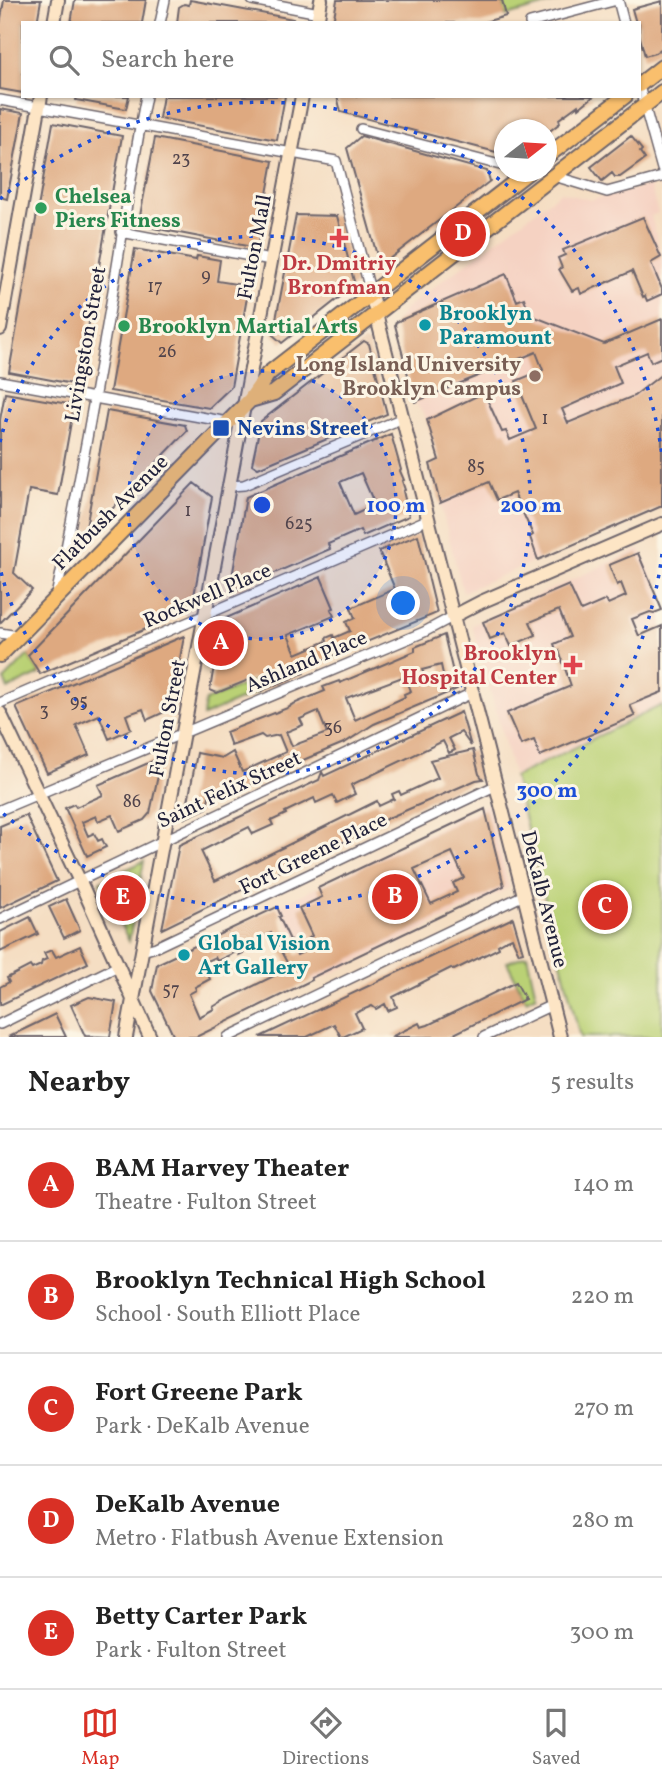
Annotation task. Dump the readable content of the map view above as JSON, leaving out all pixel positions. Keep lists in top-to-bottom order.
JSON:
{
  "streets": {
    "main road": [
      "Fulton Mall",
      "Flatbush Avenue",
      "Ashland Place",
      "Fulton Street",
      "DeKalb Avenue"
    ],
    "street": [
      "Livingston Street",
      "Rockwell Place",
      "Saint Felix Street",
      "Fort Greene Place"
    ]
  },
  "crossings": [
    ["Fulton Mall", "Flatbush Avenue"],
    ["Fulton Mall", "Fulton Street"],
    ["Fulton Mall", "DeKalb Avenue"],
    ["Livingston Street", "Flatbush Avenue"],
    ["Flatbush Avenue", "Fulton Street"],
    ["Rockwell Place", "Fulton Street"],
    ["Rockwell Place", "DeKalb Avenue"],
    ["Ashland Place", "Fulton Street"],
    ["Ashland Place", "DeKalb Avenue"],
    ["Fulton Street", "Saint Felix Street"],
    ["Fulton Street", "Fort Greene Place"],
    ["Saint Felix Street", "DeKalb Avenue"],
    ["Fort Greene Place", "DeKalb Avenue"]
  ],
  "places": {
    "other": [
      "Chelsea Piers Fitness",
      "Brooklyn Paramount",
      "Brooklyn Martial Arts",
      "Long Island University Brooklyn Campus",
      "Global Vision Art Gallery"
    ],
    "health": ["Dr. Dmitriy Bronfman", "Brooklyn Hospital Center"],
    "transit": ["Nevins Street"]
  },
  "house_numbers": [
    "23",
    "9",
    "17",
    "26",
    "1",
    "85",
    "1",
    "625",
    "95",
    "3",
    "36",
    "86",
    "57"
  ],
  "north": "right",
  "page": {
    "search": "Search here",
    "pins": [
      "D",
      "A",
      "B",
      "E",
      "C"
    ],
    "heading": ["Nearby", "5 results"],
    "list": [
      {
        "mark": "A",
        "name": "BAM Harvey Theater",
        "note": "Theatre · Fulton Street",
        "value": "140 m"
      },
      {
        "mark": "B",
        "name": "Brooklyn Technical High School",
        "note": "School · South Elliott Place",
        "value": "220 m"
      },
      {
        "mark": "C",
        "name": "Fort Greene Park",
        "note": "Park · DeKalb Avenue",
        "value": "270 m"
      },
      {
        "mark": "D",
        "name": "DeKalb Avenue",
        "note": "Metro · Flatbush Avenue Extension",
        "value": "280 m"
      },
      {
        "mark": "E",
        "name": "Betty Carter Park",
        "note": "Park · Fulton Street",
        "value": "300 m"
      }
    ],
    "nav": ["Map", "Directions", "Saved"]
  },
  "rings": ["100 m", "200 m", "300 m"]
}
